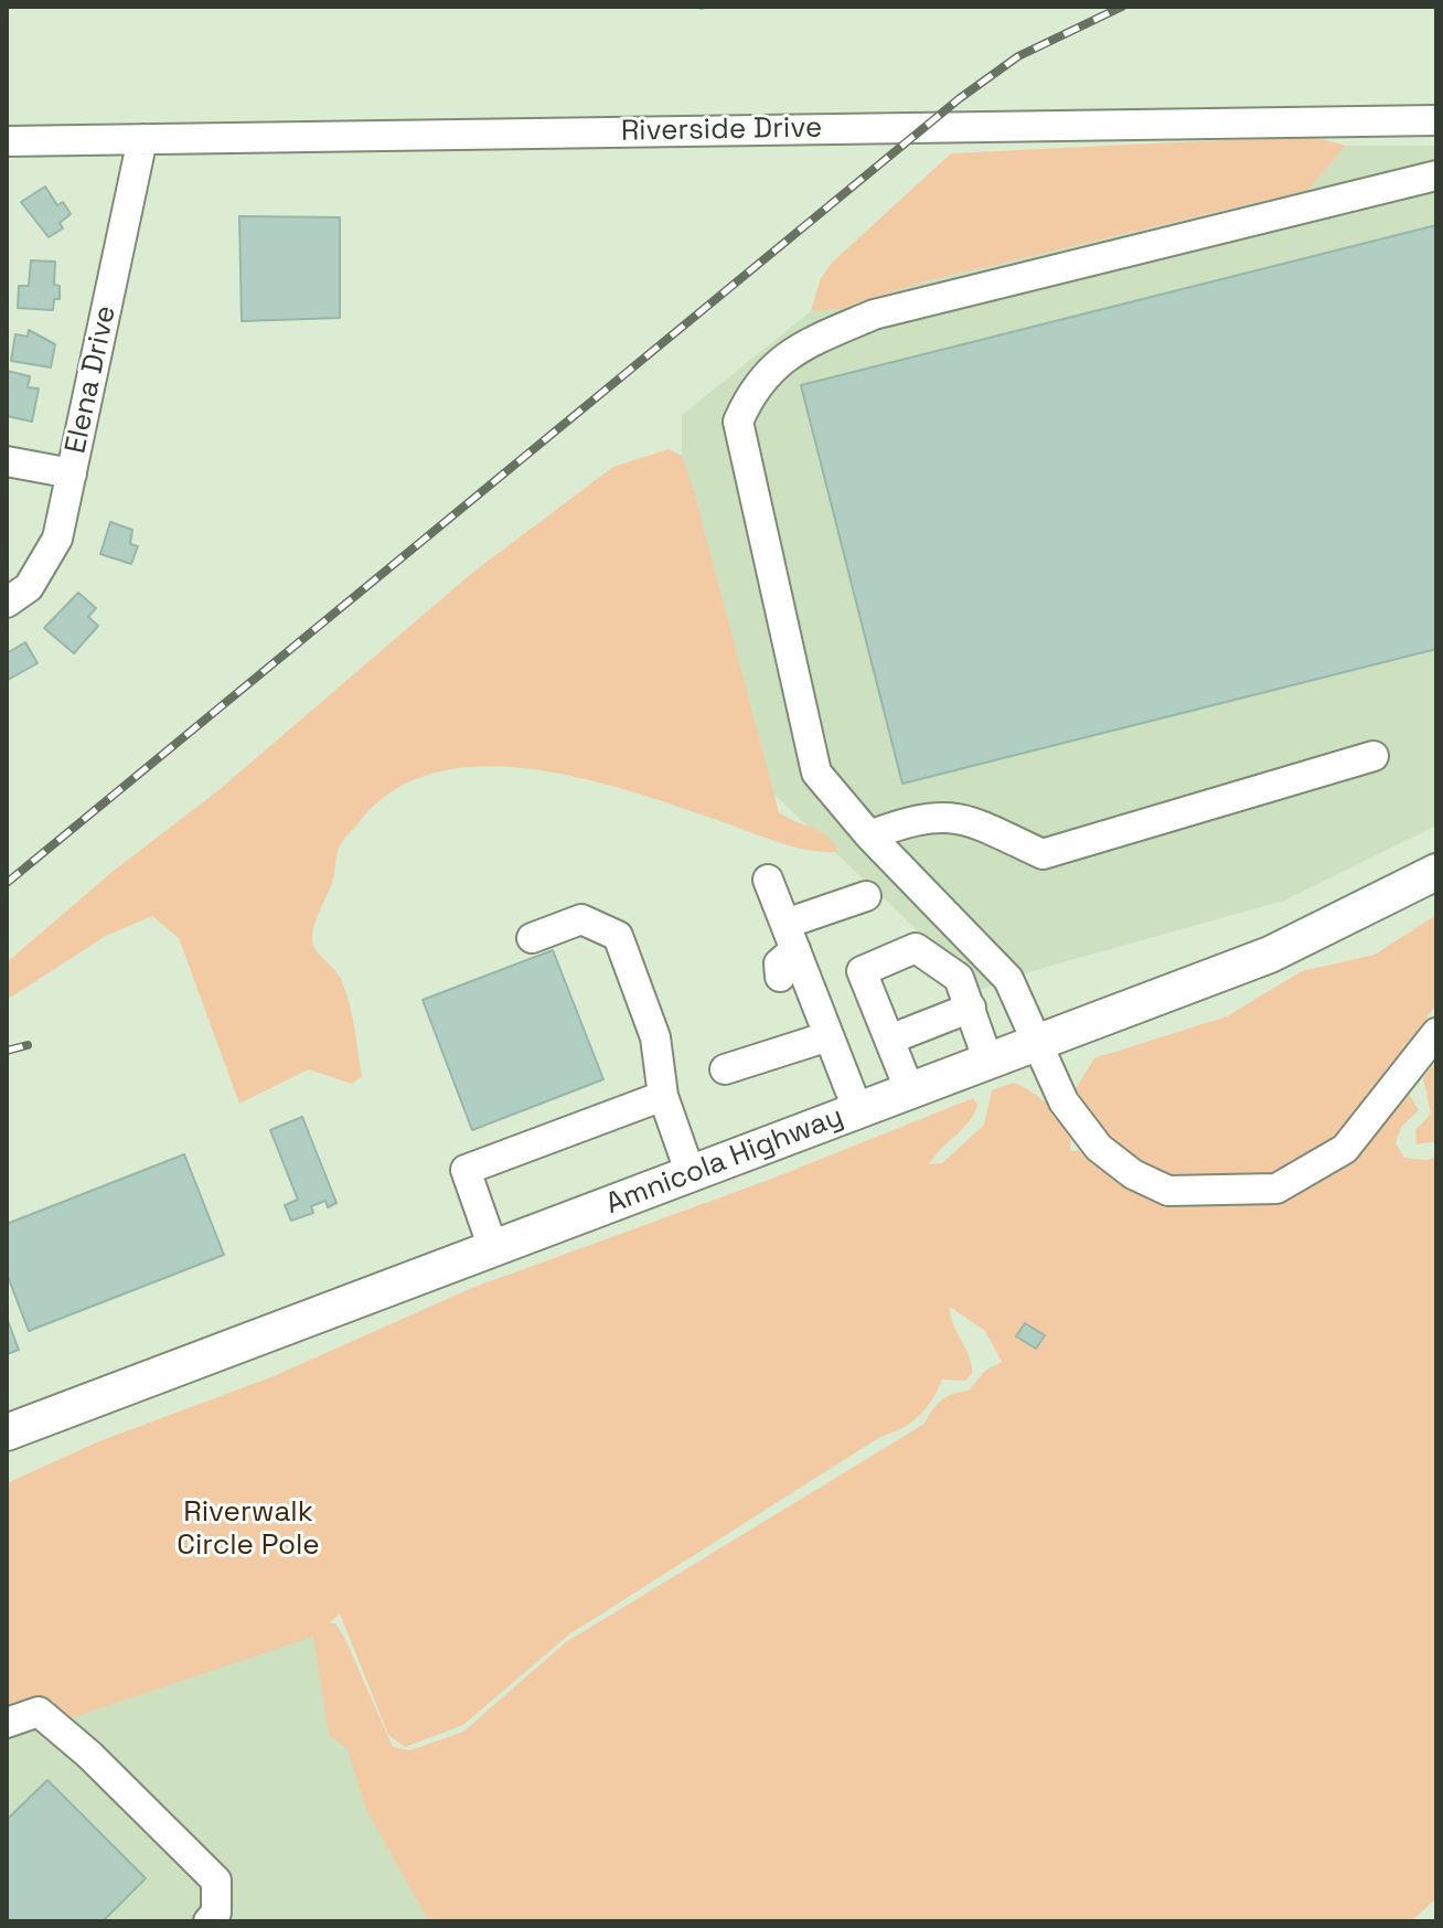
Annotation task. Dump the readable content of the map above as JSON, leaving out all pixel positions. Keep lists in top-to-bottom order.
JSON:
{
  "streets": {
    "main road": ["Amnicola Highway"],
    "street": ["Riverside Drive", "Elena Drive"]
  },
  "crossings": [
    ["Riverside Drive", "Elena Drive"]
  ],
  "parks": ["Riverwalk Circle Pole"]
}
